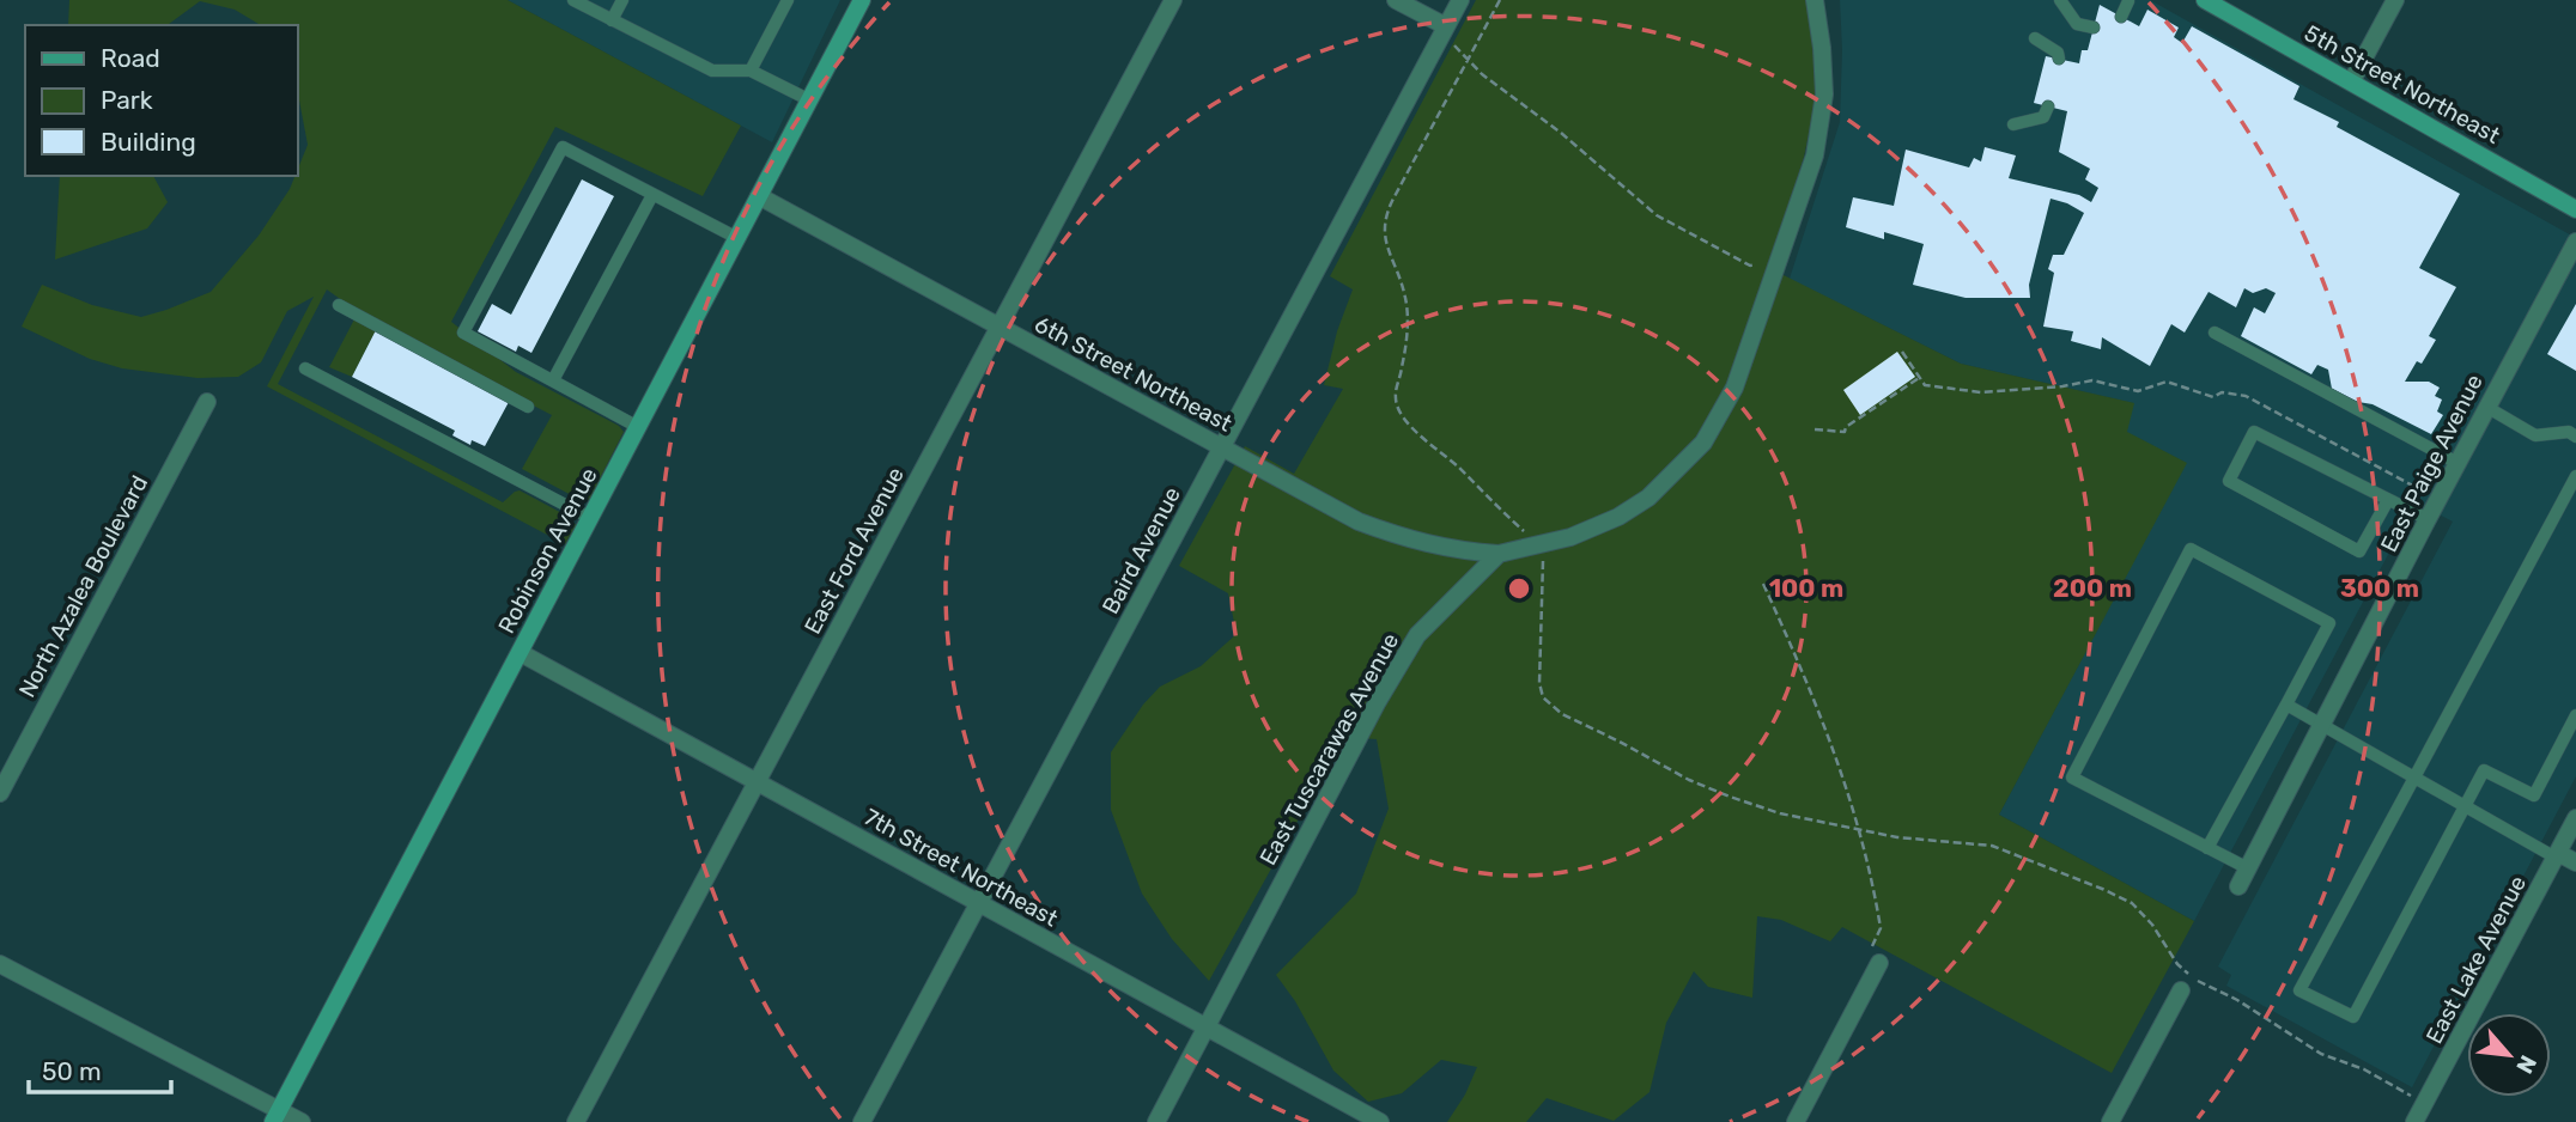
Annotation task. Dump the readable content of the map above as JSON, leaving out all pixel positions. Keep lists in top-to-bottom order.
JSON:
{
  "streets": {
    "main road": ["5th Street Northeast", "Robinson Avenue"],
    "street": [
      "6th Street Northeast",
      "East Paige Avenue",
      "East Ford Avenue",
      "Baird Avenue",
      "North Azalea Boulevard",
      "East Tuscarawas Avenue",
      "7th Street Northeast",
      "East Lake Avenue"
    ]
  },
  "crossings": [
    ["6th Street Northeast", "Robinson Avenue"],
    ["6th Street Northeast", "East Ford Avenue"],
    ["6th Street Northeast", "Baird Avenue"],
    ["6th Street Northeast", "East Tuscarawas Avenue"],
    ["Robinson Avenue", "7th Street Northeast"],
    ["East Ford Avenue", "7th Street Northeast"],
    ["Baird Avenue", "7th Street Northeast"],
    ["East Tuscarawas Avenue", "7th Street Northeast"]
  ],
  "legend": ["Road", "Park", "Building"],
  "scale_bar": "50 m",
  "north": "bottom right",
  "rings": ["100 m", "200 m", "300 m"]
}
